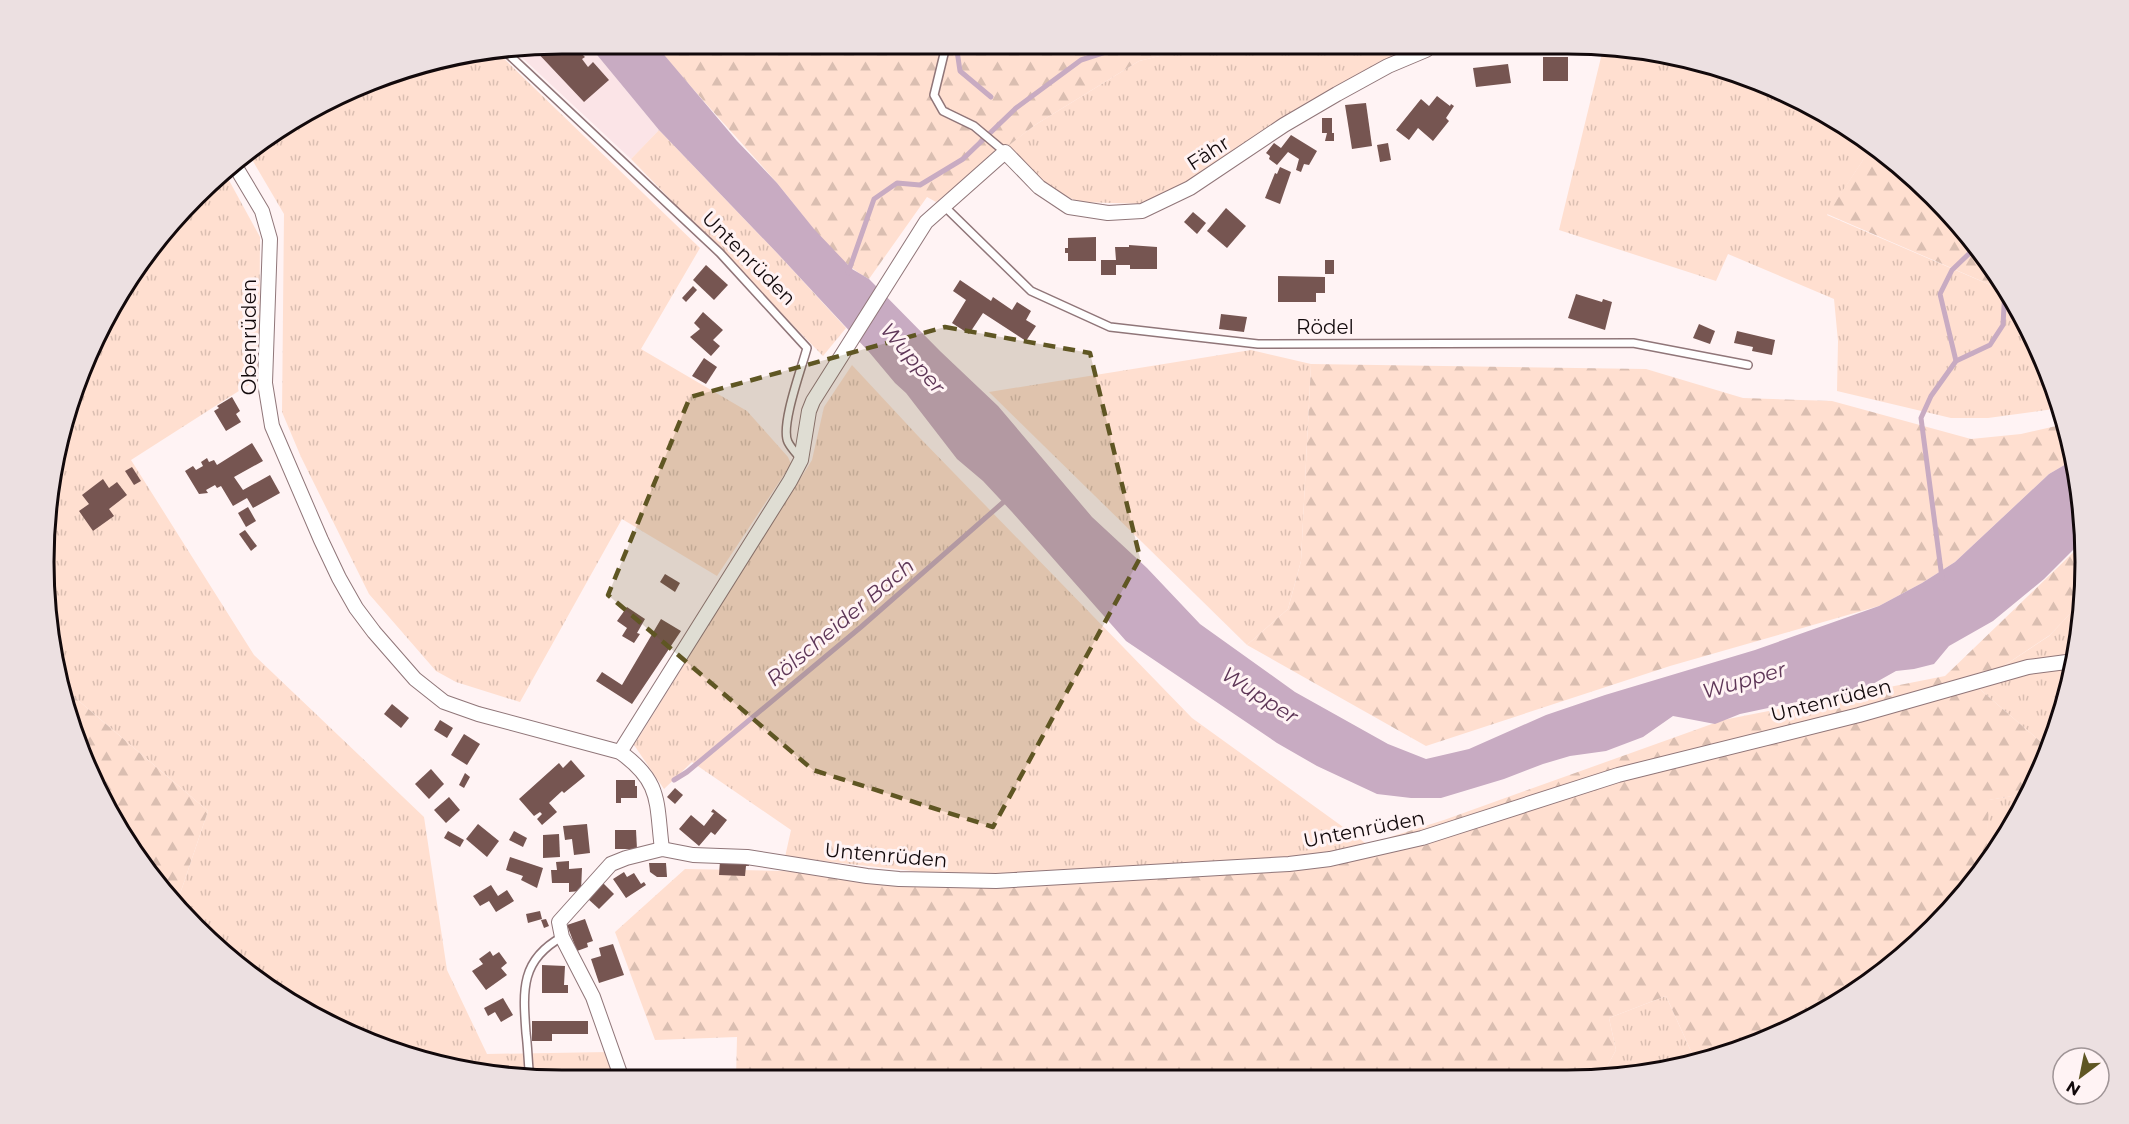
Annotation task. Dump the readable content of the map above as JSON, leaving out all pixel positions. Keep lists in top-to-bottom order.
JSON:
{
  "streets": {
    "street": ["Fähr", "Untenrüden", "Obenrüden"],
    "lane": ["Rödel"]
  },
  "water": ["Wupper", "Rölscheider Bach"],
  "north": "bottom left"
}
